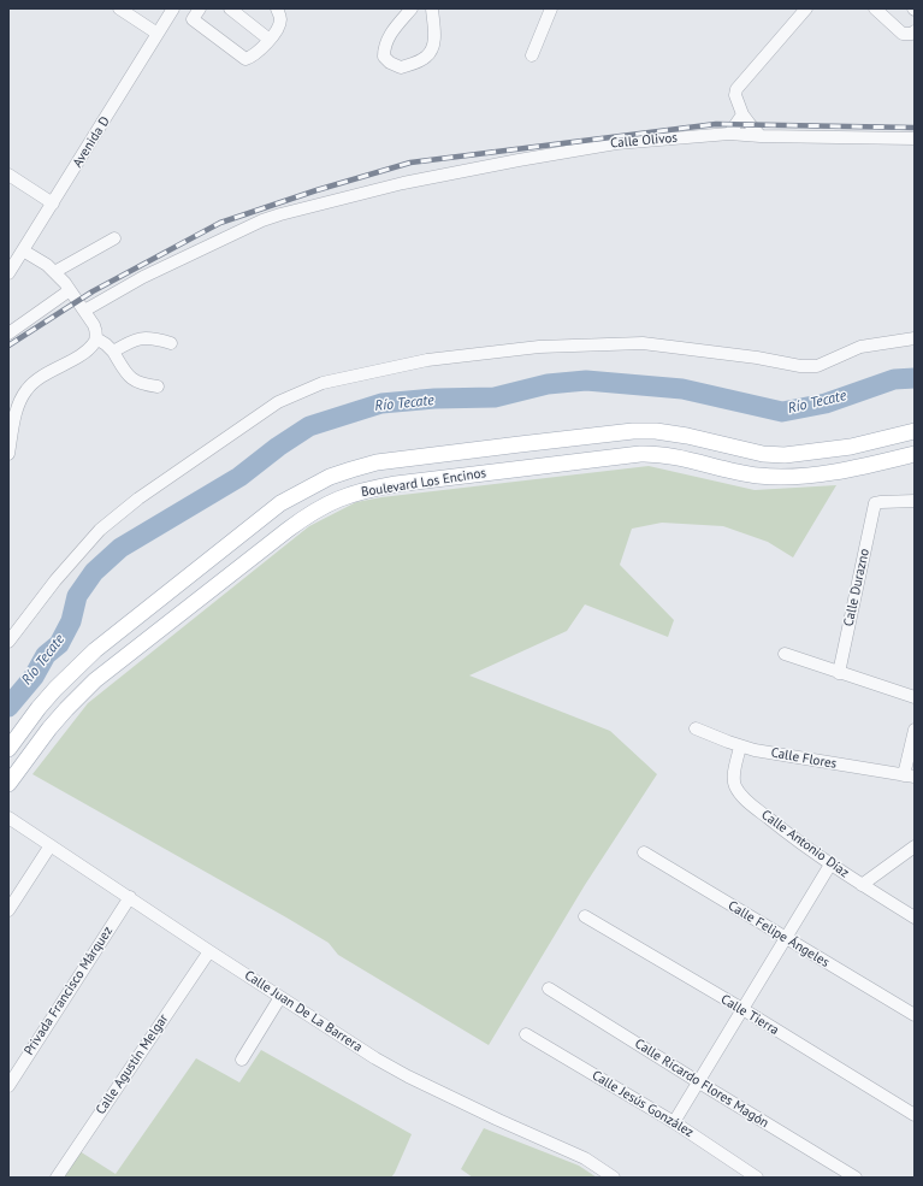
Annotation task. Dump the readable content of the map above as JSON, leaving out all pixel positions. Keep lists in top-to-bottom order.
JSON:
{
  "streets": {
    "main road": ["Boulevard Los Encinos"],
    "street": [
      "Calle Olivos",
      "Avenida D",
      "Calle Durazno",
      "Calle Flores",
      "Calle Antonio Díaz",
      "Calle Felipe Ángeles",
      "Privada Francisco Márquez",
      "Calle Juan De La Barrera",
      "Calle Tierra",
      "Calle Agustín Melgar",
      "Calle Ricardo Flores Magón",
      "Calle Jesús González"
    ]
  },
  "crossings": [
    ["Calle Flores", "Calle Antonio Díaz"],
    ["Privada Francisco Márquez", "Calle Juan De La Barrera"],
    ["Calle Juan De La Barrera", "Calle Agustín Melgar"]
  ],
  "water": ["Río Tecate"]
}
